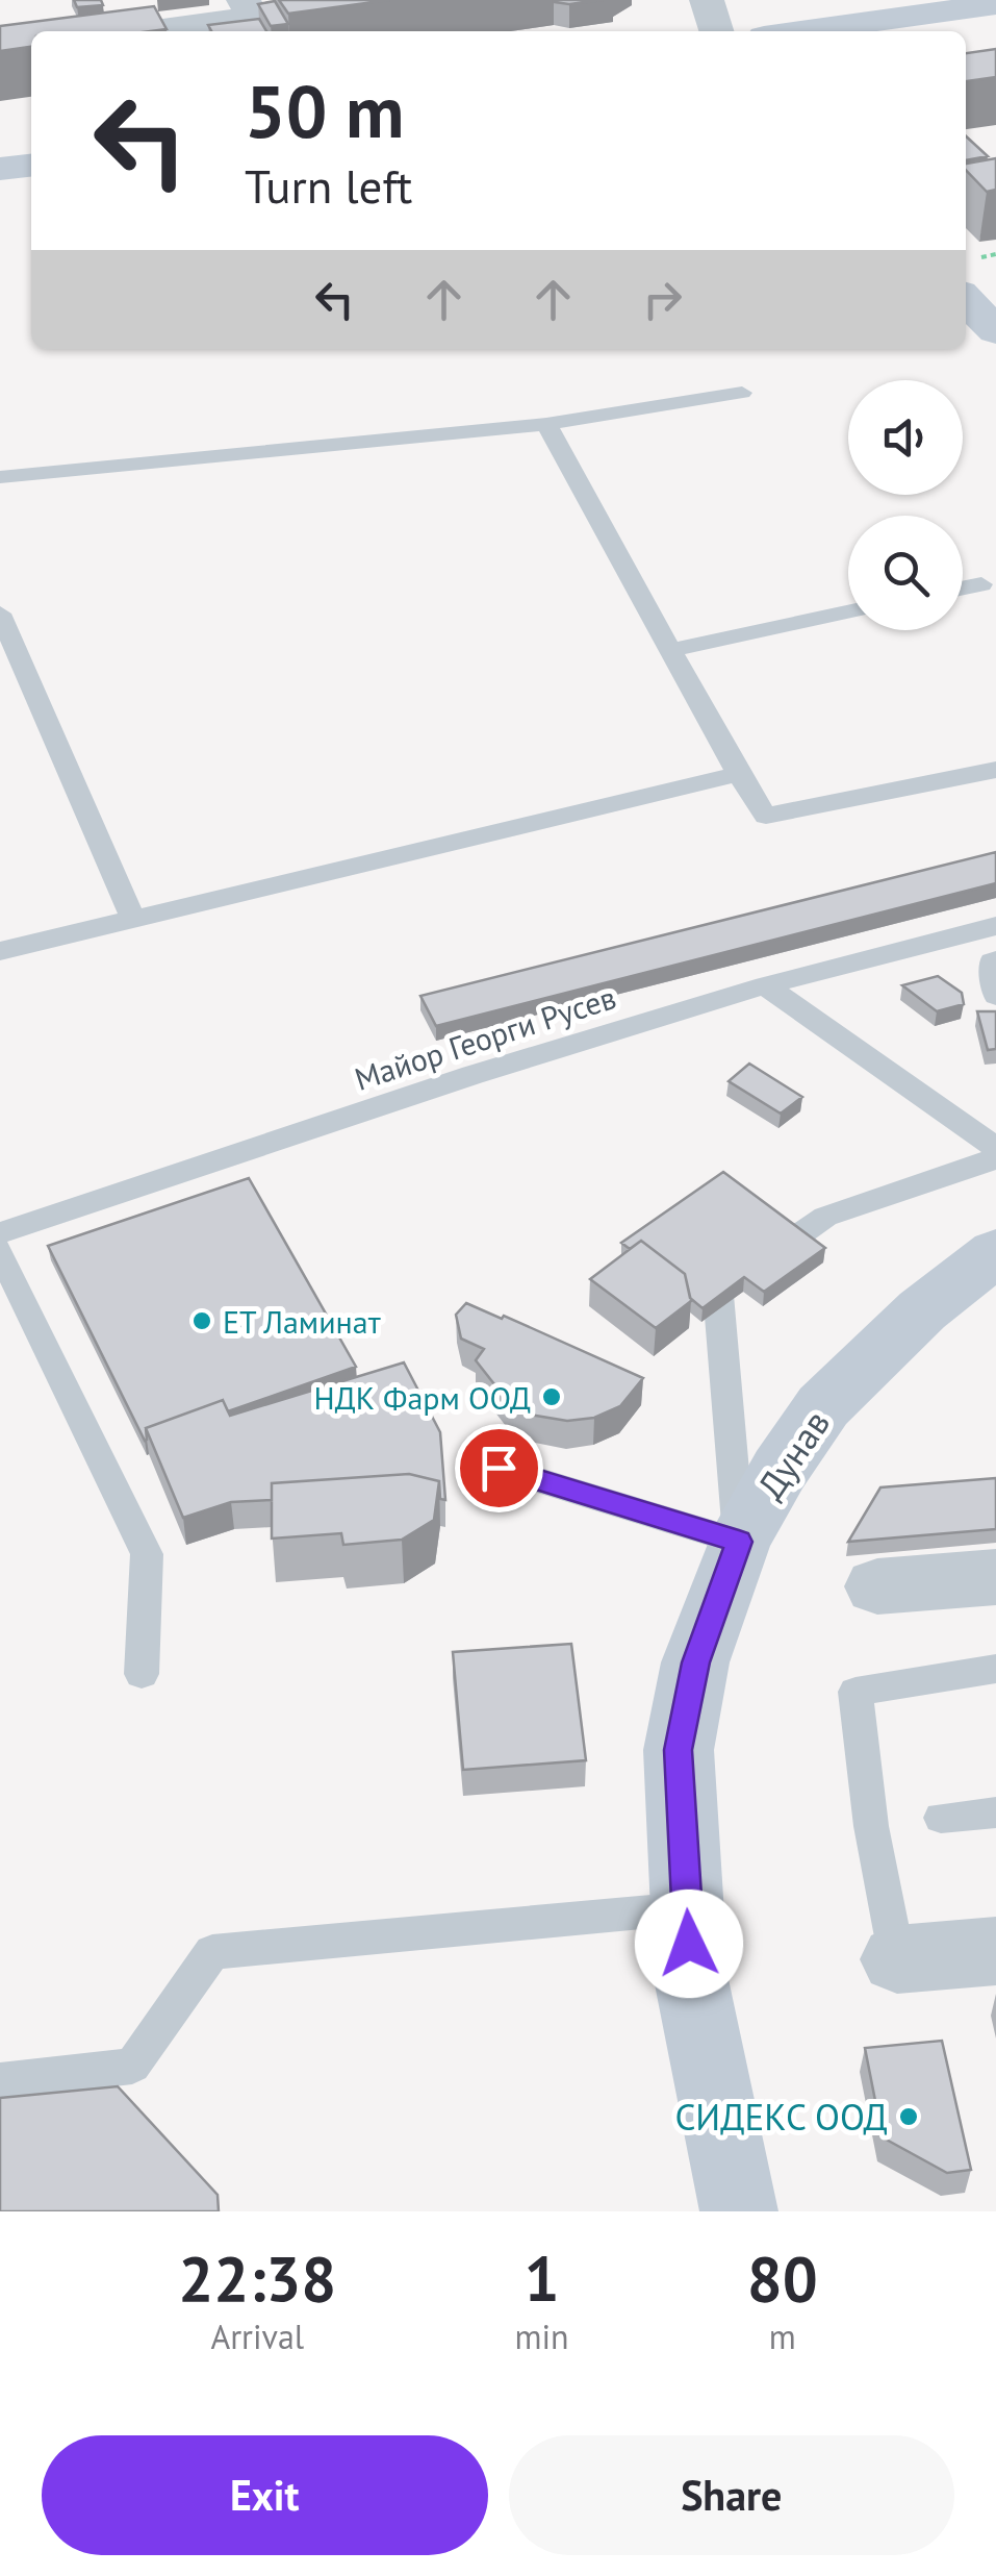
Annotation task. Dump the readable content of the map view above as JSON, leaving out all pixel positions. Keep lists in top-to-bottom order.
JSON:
{
  "streets": {
    "main road": ["Дунав"],
    "lane": ["Майор Георги Русев"]
  },
  "places": ["ЕТ Ламинат", "НДК Фарм ООД", "СИДЕКС ООД"],
  "page": {
    "turn": ["50 m", "Turn left"],
    "eta": [
      "22:38",
      "Arrival",
      "1",
      "min",
      "80",
      "m"
    ],
    "buttons": ["Exit", "Share"]
  }
}
